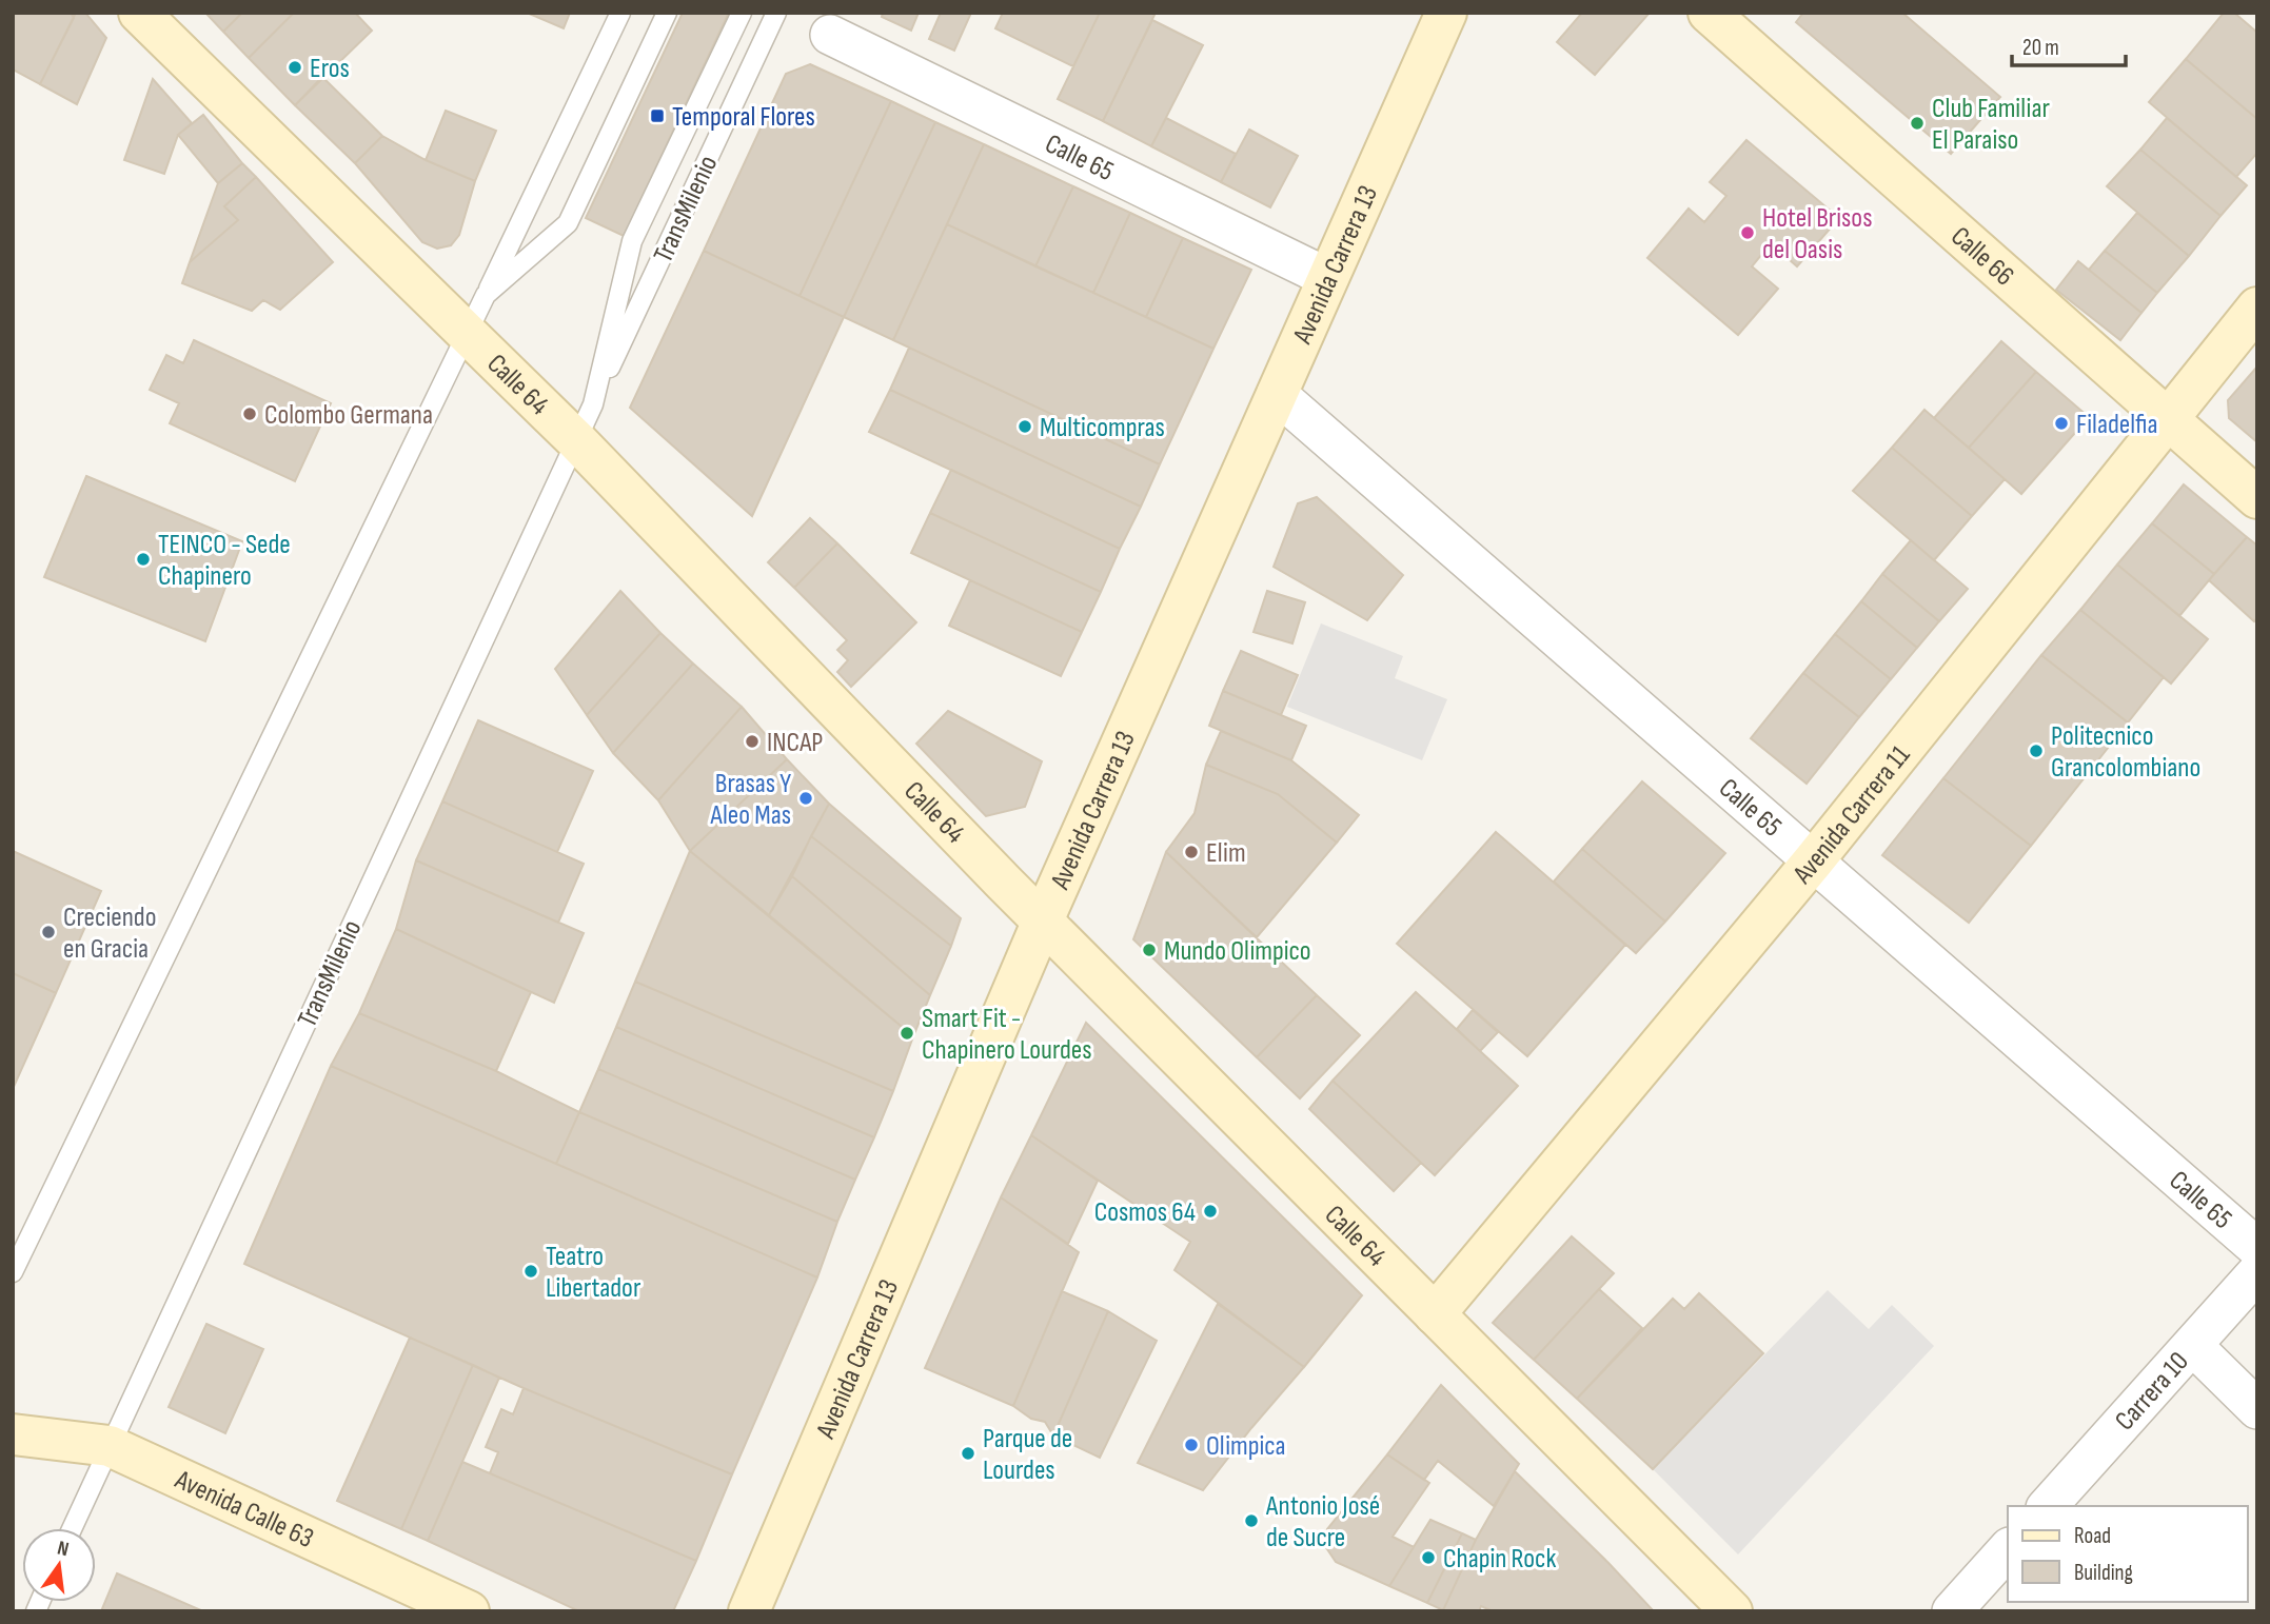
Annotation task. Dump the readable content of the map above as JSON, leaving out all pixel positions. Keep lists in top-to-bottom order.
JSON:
{
  "streets": {
    "main road": [
      "Calle 66",
      "Avenida Carrera 13",
      "Calle 64",
      "Avenida Carrera 11",
      "Avenida Calle 63"
    ],
    "street": ["Calle 65", "Carrera 10"],
    "lane": ["TransMilenio"]
  },
  "crossings": [
    ["Calle 65", "Avenida Carrera 13"],
    ["Calle 65", "Avenida Carrera 11"],
    ["TransMilenio", "Calle 64"],
    ["TransMilenio", "Avenida Calle 63"],
    ["Calle 66", "Avenida Carrera 11"],
    ["Avenida Carrera 13", "Calle 64"],
    ["Calle 64", "Avenida Carrera 11"]
  ],
  "places": {
    "other": [
      "Eros",
      "Club Familiar El Paraiso",
      "Hotel Brisos del Oasis",
      "Colombo Germana",
      "Filadelfia",
      "Multicompras",
      "TEINCO - Sede Chapinero",
      "INCAP",
      "Politecnico Grancolombiano",
      "Brasas Y Aleo Mas",
      "Elim",
      "Creciendo en Gracia",
      "Mundo Olimpico",
      "Smart Fit - Chapinero Lourdes",
      "Cosmos 64",
      "Teatro Libertador",
      "Olimpica",
      "Parque de Lourdes",
      "Antonio José de Sucre",
      "Chapin Rock"
    ],
    "transit": ["Temporal Flores"]
  },
  "legend": ["Road", "Building"],
  "scale_bar": "20 m",
  "north": "top"
}
